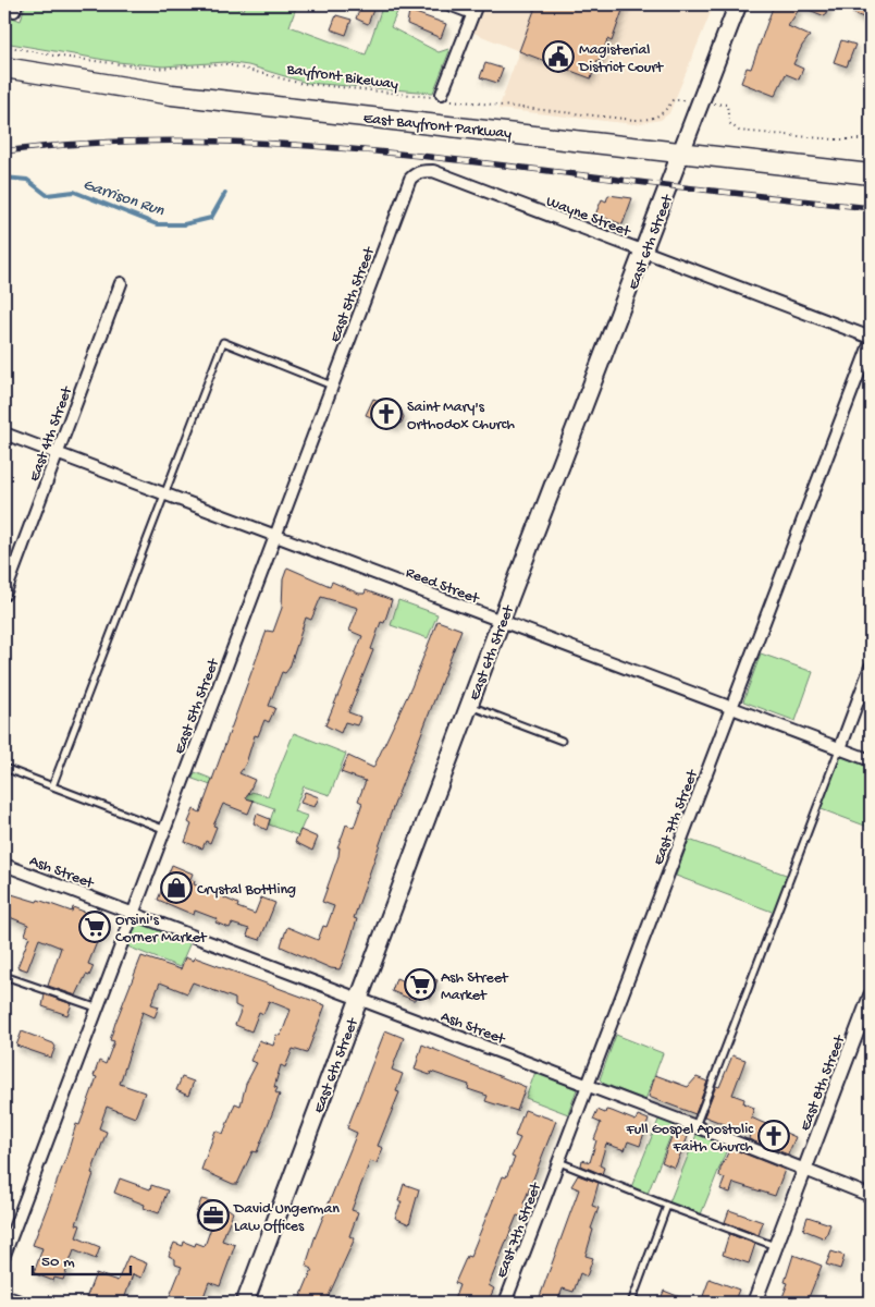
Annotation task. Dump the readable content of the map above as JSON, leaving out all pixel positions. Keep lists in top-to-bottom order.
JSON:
{
  "streets": {
    "highway": ["East Bayfront Parkway"],
    "main road": ["East 6th Street"],
    "street": [
      "Wayne Street",
      "East 5th Street",
      "East 4th Street",
      "Reed Street",
      "East 7th Street",
      "Ash Street",
      "East 8th Street"
    ],
    "path": ["Bayfront Bikeway"]
  },
  "crossings": [
    ["East Bayfront Parkway", "East 6th Street"],
    ["Wayne Street", "East 6th Street"],
    ["Wayne Street", "East 5th Street"],
    ["Wayne Street", "East 7th Street"],
    ["East 6th Street", "Reed Street"],
    ["East 6th Street", "Ash Street"],
    ["East 5th Street", "Reed Street"],
    ["East 5th Street", "Ash Street"],
    ["East 4th Street", "Reed Street"],
    ["Reed Street", "East 7th Street"],
    ["East 7th Street", "Ash Street"],
    ["Ash Street", "East 8th Street"]
  ],
  "water": ["Garrison Run"],
  "places": {
    "public building": ["Magisterial District Court"],
    "church": ["Saint Mary's Orthodox Church", "Full Gospel Apostolic Faith Church"],
    "shop": ["Crystal Bottling"],
    "supermarket": ["Orsini's Corner Market", "Ash Street Market"],
    "office": ["David Ungerman Law Offices"]
  },
  "scale_bar": "50 m"
}
